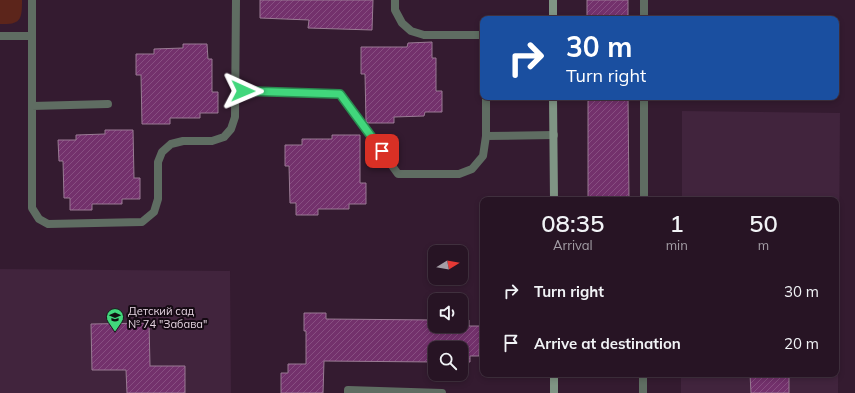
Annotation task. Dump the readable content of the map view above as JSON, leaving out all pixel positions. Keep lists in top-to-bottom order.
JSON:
{
  "places": {
    "school or university": ["Детский сад № 74 \"Забава\""]
  },
  "north": "right",
  "page": {
    "turn": ["30 m", "Turn right"],
    "eta": [
      "08:35",
      "Arrival",
      "1",
      "min",
      "50",
      "m"
    ],
    "list": [
      {
        "name": "Turn right",
        "value": "30 m"
      },
      {
        "name": "Arrive at destination",
        "value": "20 m"
      }
    ]
  }
}
